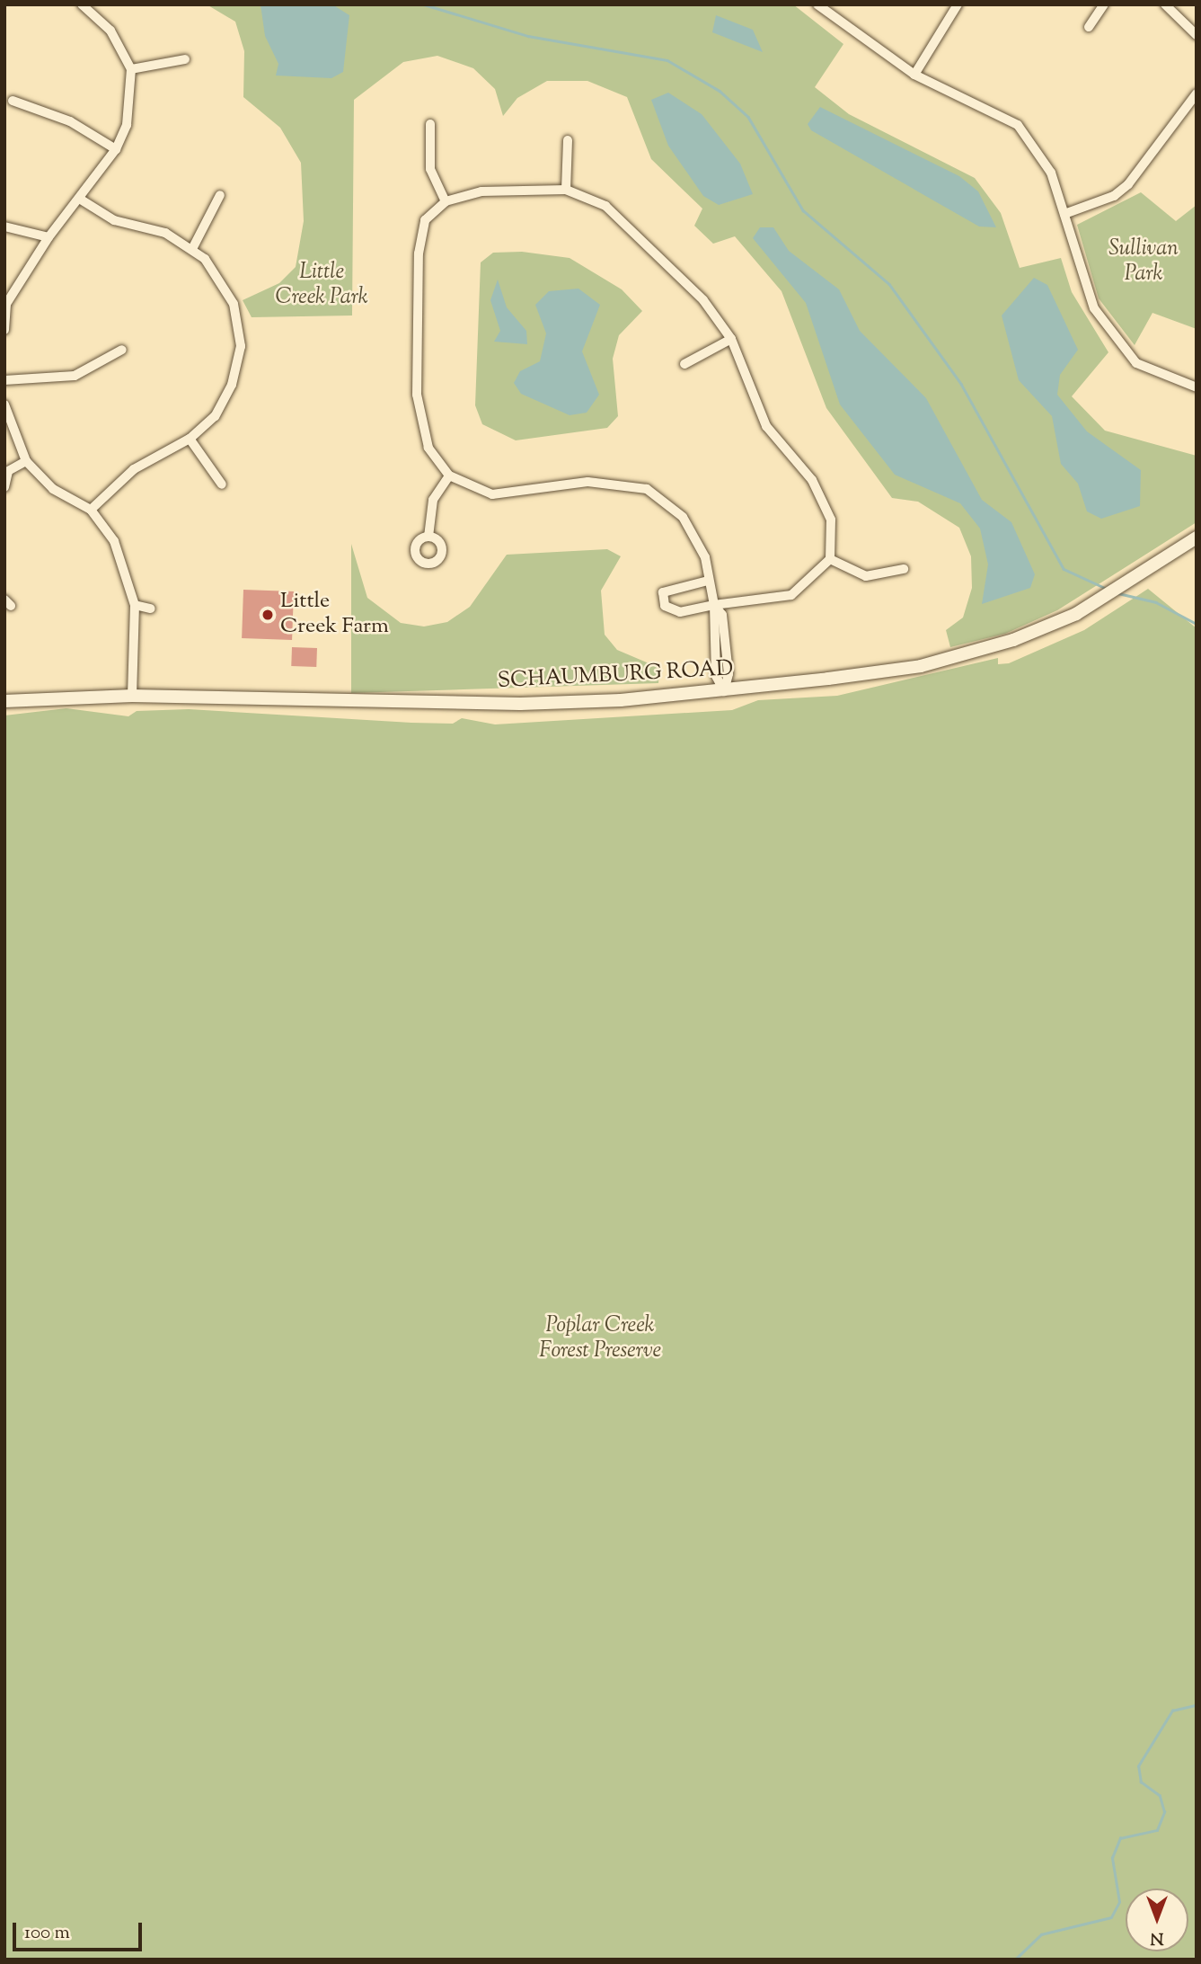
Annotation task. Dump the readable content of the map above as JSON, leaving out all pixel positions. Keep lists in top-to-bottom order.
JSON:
{
  "streets": {
    "main road": ["SCHAUMBURG ROAD"]
  },
  "parks": ["Sullivan Park", "Little Creek Park", "Poplar Creek Forest Preserve"],
  "places": ["Little Creek Farm"],
  "scale_bar": "100 m",
  "north": "bottom"
}
